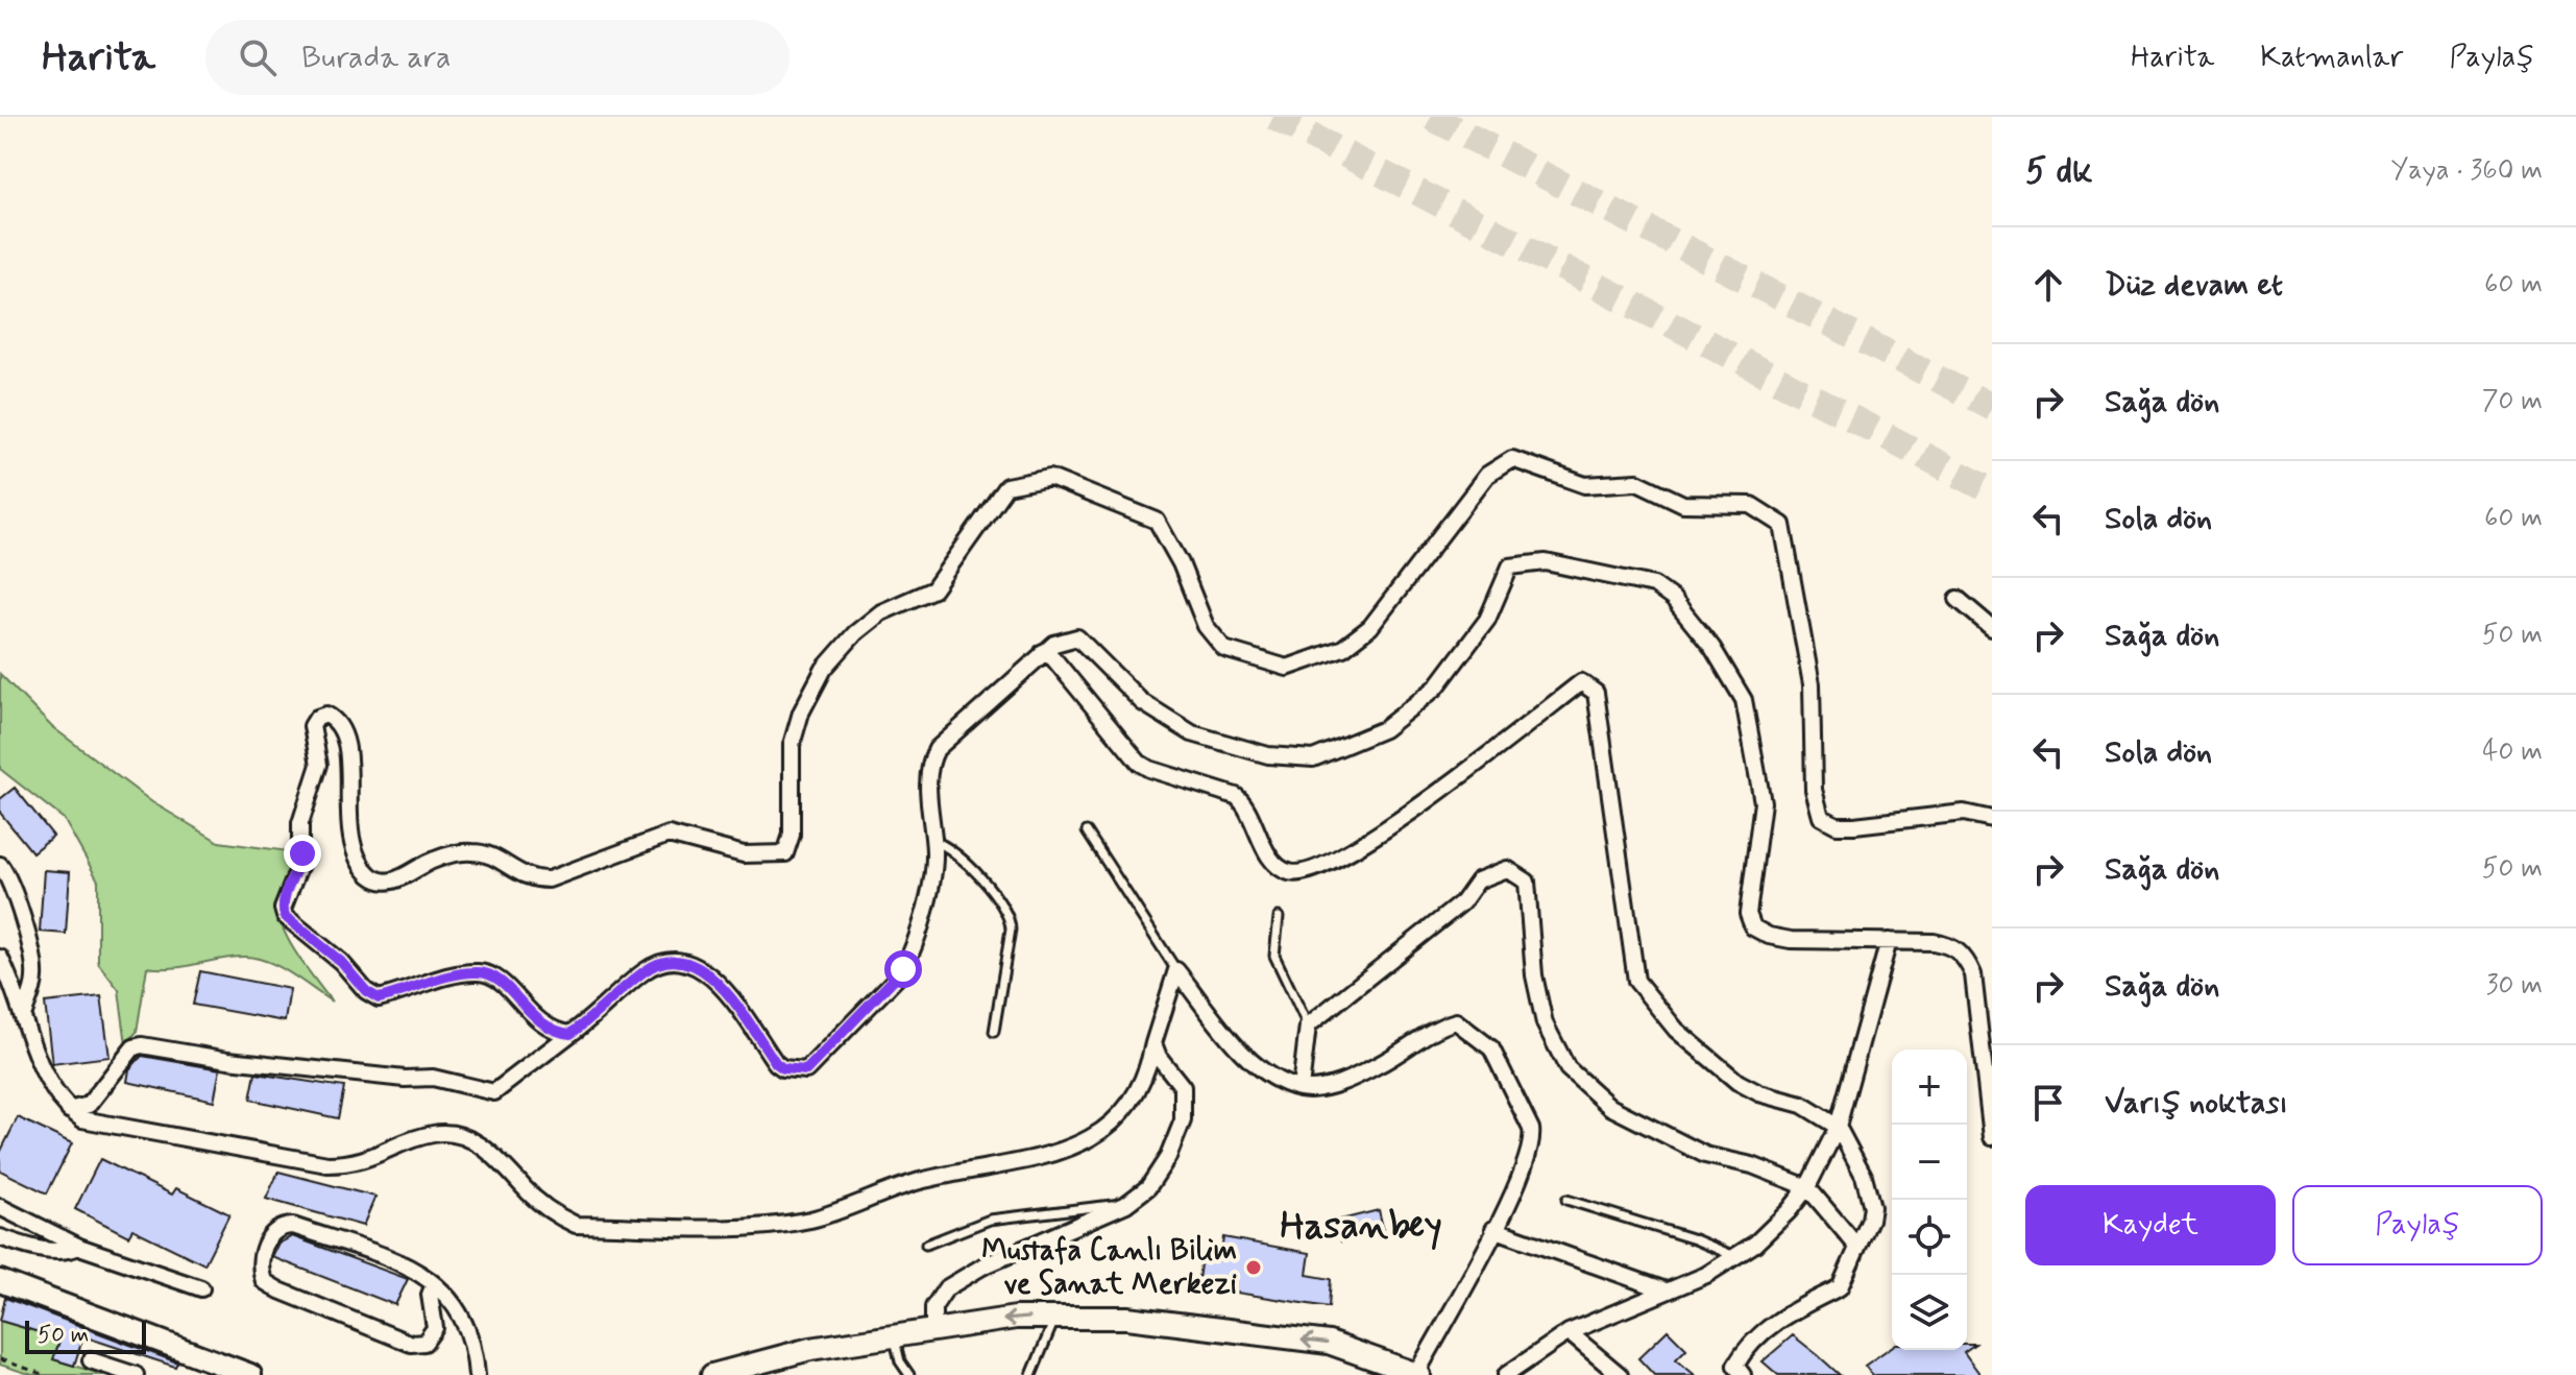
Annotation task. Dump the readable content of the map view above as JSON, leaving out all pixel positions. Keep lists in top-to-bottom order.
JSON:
{
  "districts": ["Hasanbey"],
  "places": ["Mustafa Canlı Bilim ve Sanat Merkezi"],
  "scale_bar": "50 m",
  "page": {
    "header": "Harita",
    "search": "Burada ara",
    "nav": ["Harita", "Katmanlar", "Paylaş"],
    "heading": ["5 dk", "Yaya · 360 m"],
    "list": [
      ["Düz devam et", "60 m"],
      ["Sağa dön", "70 m"],
      ["Sola dön", "60 m"],
      ["Sağa dön", "50 m"],
      ["Sola dön", "40 m"],
      ["Sağa dön", "50 m"],
      ["Sağa dön", "30 m"],
      "Varış noktası"
    ],
    "map_buttons": ["+", "−"],
    "buttons": ["Kaydet", "Paylaş"],
    "scale": "50 m"
  }
}
